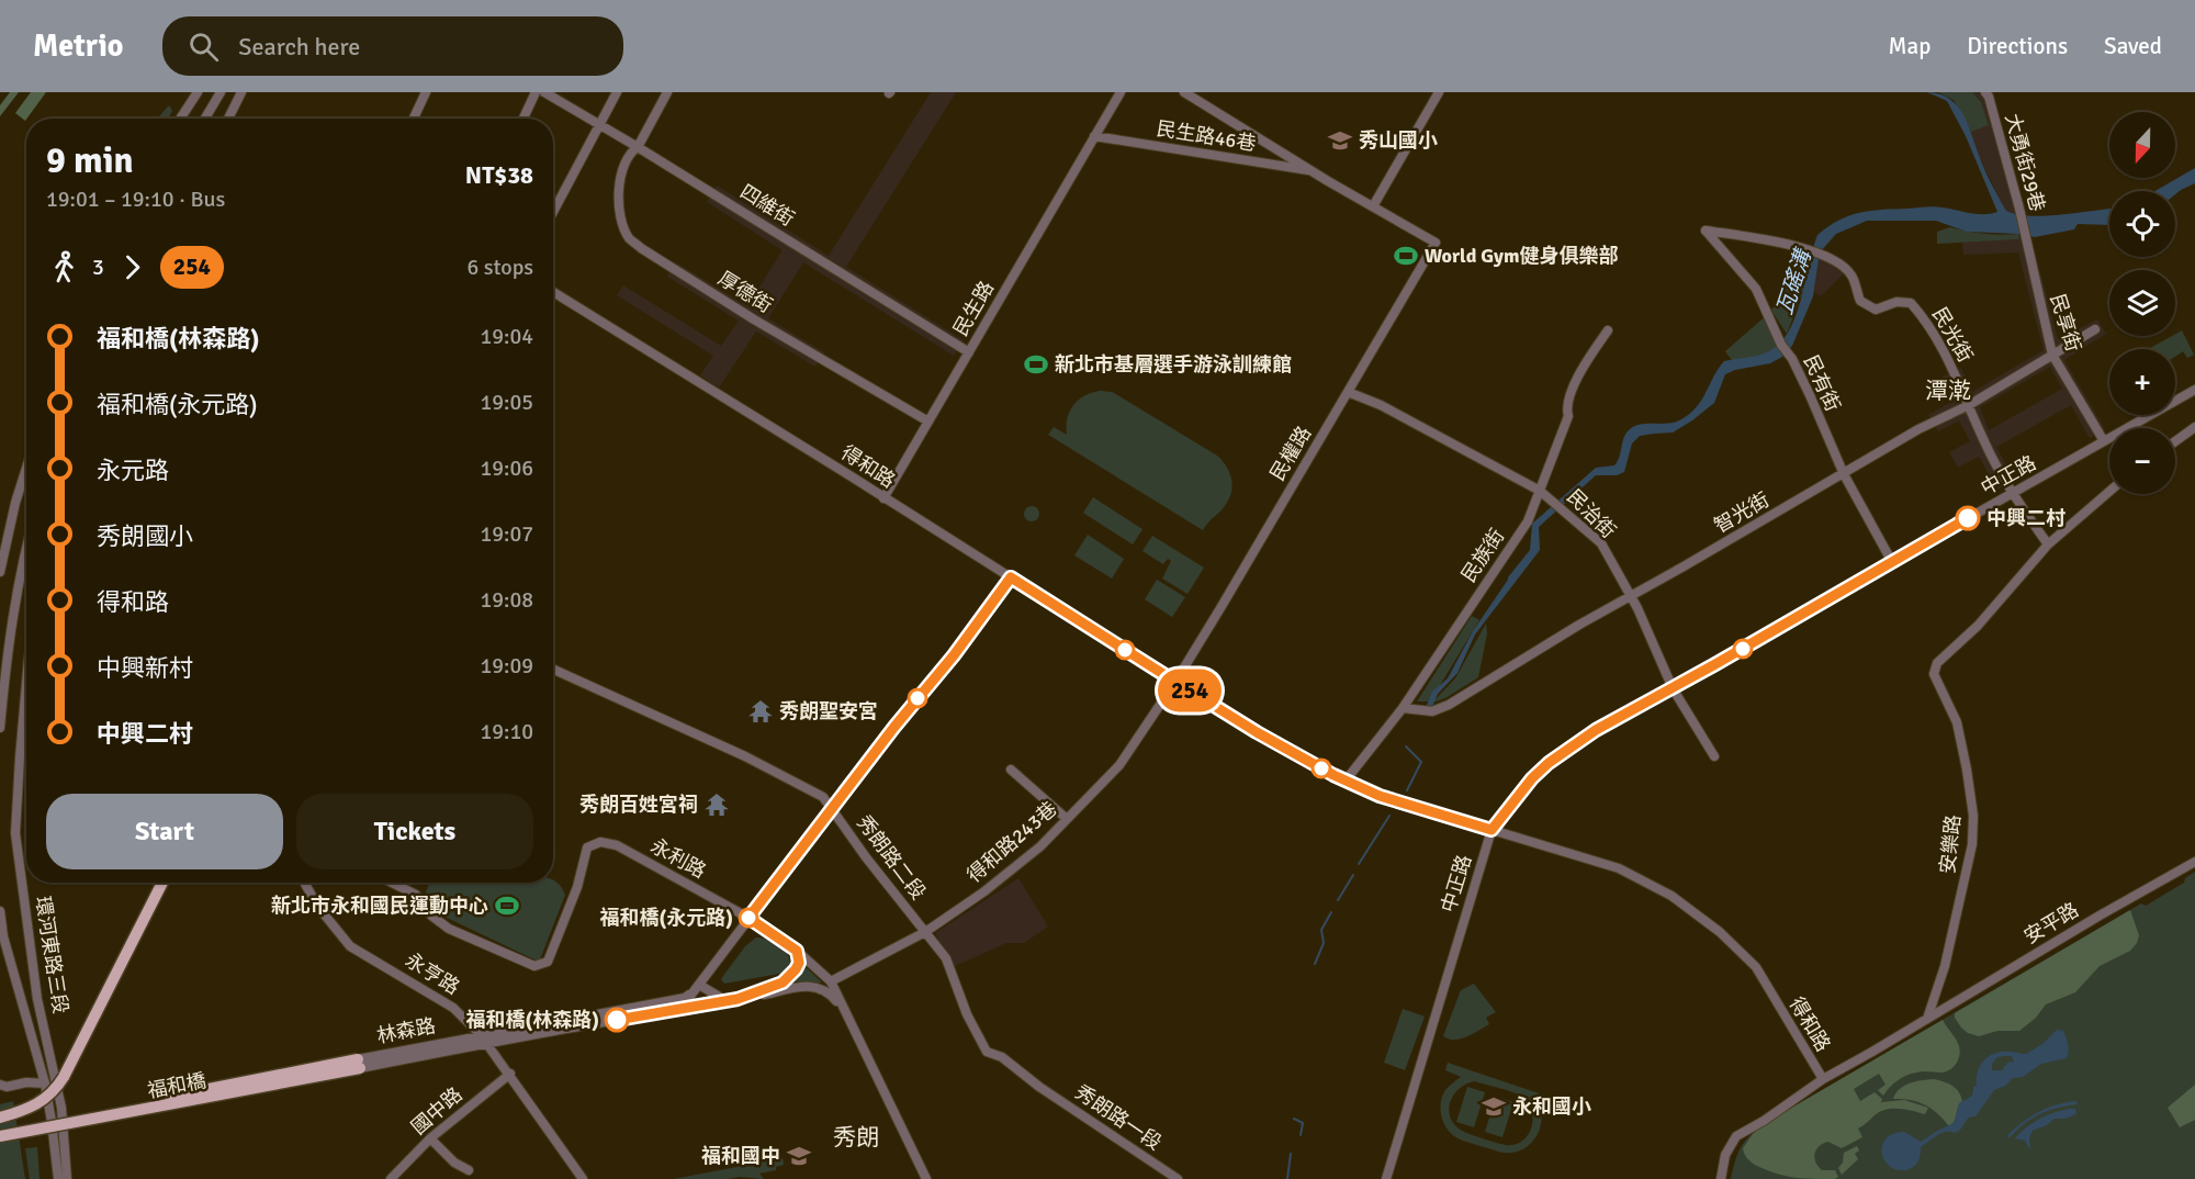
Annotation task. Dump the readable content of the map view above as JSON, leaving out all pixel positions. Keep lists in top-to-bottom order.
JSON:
{
  "streets": {
    "main road": ["福和橋"],
    "street": [
      "民生路46巷",
      "大勇街29巷",
      "四維街",
      "厚德街",
      "民生路",
      "民享街",
      "民光街",
      "民有街",
      "民權路",
      "得和路",
      "中正路",
      "智光街",
      "民治街",
      "民族街",
      "得和路243巷",
      "安樂路",
      "秀朗路二段",
      "永利路",
      "安平路",
      "環河東路三段",
      "永亨路",
      "林森路",
      "國中路",
      "秀朗路一段"
    ]
  },
  "crossings": [
    ["民生路46巷", "民生路"],
    ["大勇街29巷", "民享街"],
    ["四維街", "厚德街"],
    ["四維街", "民生路"],
    ["厚德街", "民生路"],
    ["民生路", "得和路"],
    ["民享街", "中正路"],
    ["民享街", "智光街"],
    ["民光街", "民有街"],
    ["民光街", "中正路"],
    ["民光街", "智光街"],
    ["民光街", "安樂路"],
    ["民有街", "中正路"],
    ["民有街", "智光街"],
    ["民權路", "得和路"],
    ["民權路", "民治街"],
    ["民權路", "得和路243巷"],
    ["得和路", "中正路"],
    ["得和路", "民族街"],
    ["得和路", "得和路243巷"],
    ["中正路", "民治街"],
    ["智光街", "民治街"],
    ["智光街", "民族街"],
    ["民治街", "民族街"],
    ["得和路243巷", "秀朗路二段"],
    ["得和路243巷", "永利路"],
    ["安樂路", "安平路"],
    ["秀朗路二段", "秀朗路一段"],
    ["永亨路", "林森路"],
    ["永亨路", "國中路"],
    ["林森路", "福和橋"]
  ],
  "districts": ["潭漧", "秀朗"],
  "water": ["瓦磘溝"],
  "places": {
    "school or university": ["秀山國小", "永和國小", "福和國中"],
    "sports": ["World Gym健身俱樂部", "新北市基層選手游泳訓練館", "新北市永和國民運動中心"],
    "other": ["中興二村", "福和橋(永元路)", "福和橋(林森路)"],
    "temple": ["秀朗聖安宮", "秀朗百姓宮祠"]
  },
  "lines": ["bus line 254"],
  "north": "bottom",
  "page": {
    "header": "Metrio",
    "search": "Search here",
    "nav": ["Map", "Directions", "Saved"],
    "on_map": "254",
    "map_buttons": ["+", "−"],
    "heading": ["9 min", "19:01 – 19:10 · Bus", "NT$38"],
    "legs": ["3", "254", "6 stops"],
    "list": [
      {
        "name": "福和橋(林森路)",
        "value": "19:04"
      },
      {
        "name": "福和橋(永元路)",
        "value": "19:05"
      },
      {
        "name": "永元路",
        "value": "19:06"
      },
      {
        "name": "秀朗國小",
        "value": "19:07"
      },
      {
        "name": "得和路",
        "value": "19:08"
      },
      {
        "name": "中興新村",
        "value": "19:09"
      },
      {
        "name": "中興二村",
        "value": "19:10"
      }
    ],
    "buttons": ["Start", "Tickets"]
  }
}
